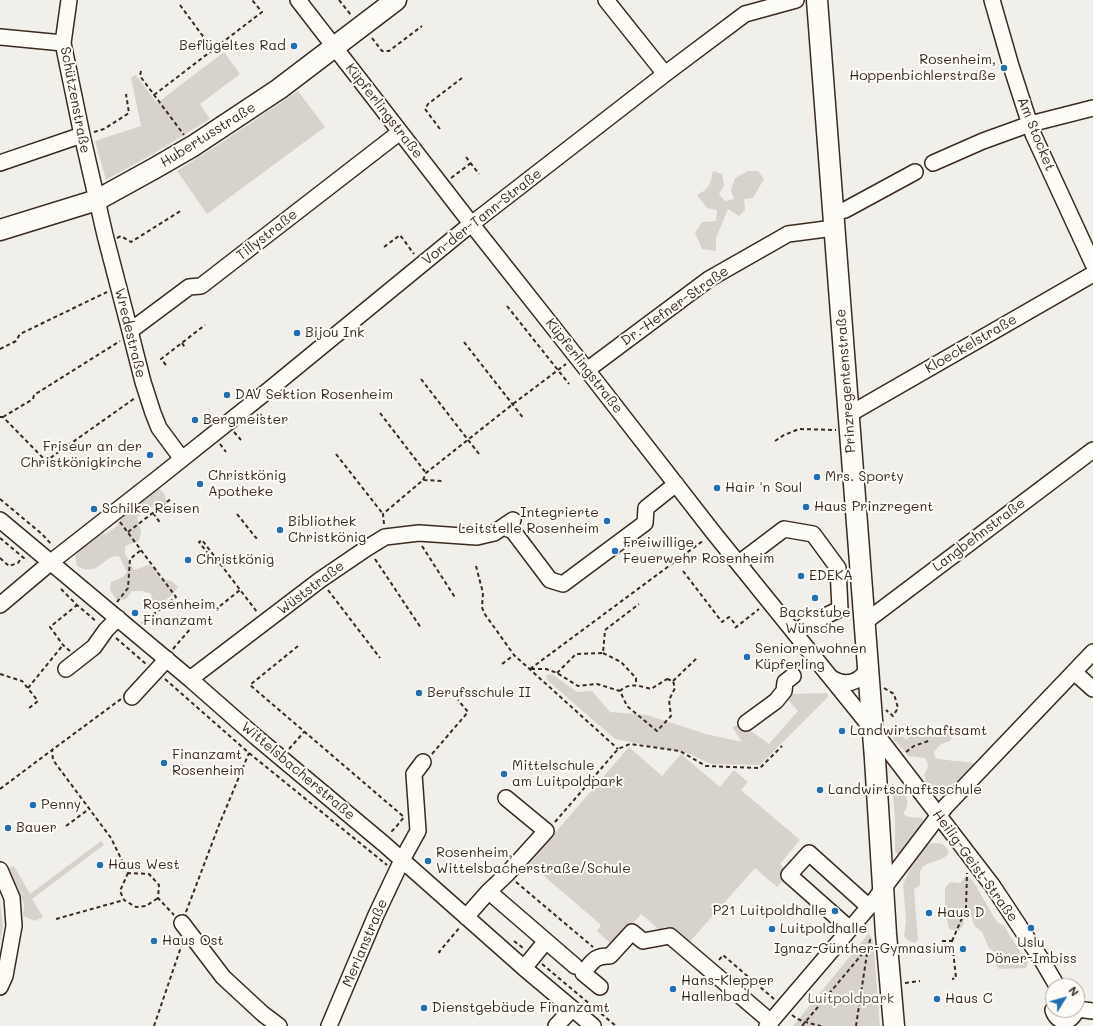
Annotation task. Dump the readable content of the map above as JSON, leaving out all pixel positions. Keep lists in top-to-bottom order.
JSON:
{
  "streets": {
    "main road": ["Hubertusstraße", "Prinzregentenstraße"],
    "street": [
      "Schützenstraße",
      "Küpferlingstraße",
      "Am Stocket",
      "Von-der-Tann-Straße",
      "Tillystraße",
      "Dr.-Hefner-Straße",
      "Wredestraße",
      "Kloeckelstraße",
      "Langbehnstraße",
      "Wüststraße",
      "Wittelsbacherstraße",
      "Heilig-Geist-Straße",
      "Merianstraße"
    ]
  },
  "crossings": [
    ["Schützenstraße", "Hubertusstraße"],
    ["Schützenstraße", "Wredestraße"],
    ["Küpferlingstraße", "Hubertusstraße"],
    ["Küpferlingstraße", "Von-der-Tann-Straße"],
    ["Küpferlingstraße", "Tillystraße"],
    ["Küpferlingstraße", "Dr.-Hefner-Straße"],
    ["Küpferlingstraße", "Prinzregentenstraße"],
    ["Küpferlingstraße", "Wüststraße"],
    ["Küpferlingstraße", "Heilig-Geist-Straße"],
    ["Hubertusstraße", "Wredestraße"],
    ["Von-der-Tann-Straße", "Wredestraße"],
    ["Von-der-Tann-Straße", "Wittelsbacherstraße"],
    ["Tillystraße", "Wredestraße"],
    ["Dr.-Hefner-Straße", "Prinzregentenstraße"],
    ["Kloeckelstraße", "Prinzregentenstraße"],
    ["Prinzregentenstraße", "Langbehnstraße"],
    ["Prinzregentenstraße", "Heilig-Geist-Straße"],
    ["Wüststraße", "Wittelsbacherstraße"],
    ["Wittelsbacherstraße", "Merianstraße"]
  ],
  "parks": ["Luitpoldpark"],
  "places": [
    "Beflügeltes Rad",
    "Rosenheim, Hoppenbichlerstraße",
    "Bijou Ink",
    "DAV Sektion Rosenheim",
    "Bergmeister",
    "Friseur an der Christkönigkirche",
    "Mrs. Sporty",
    "Christkönig Apotheke",
    "Hair 'n Soul",
    "Haus Prinzregent",
    "Schilke Reisen",
    "Integrierte Leitstelle Rosenheim",
    "Bibliothek Christkönig",
    "Freiwillige Feuerwehr Rosenheim",
    "Christkönig",
    "EDEKA",
    "Backstube Wünsche",
    "Rosenheim, Finanzamt",
    "Seniorenwohnen Küpferling",
    "Berufsschule II",
    "Landwirtschaftsamt",
    "Finanzamt Rosenheim",
    "Mittelschule am Luitpoldpark",
    "Landwirtschaftsschule",
    "Penny",
    "Bauer",
    "Rosenheim, Wittelsbacherstraße/Schule",
    "Haus West",
    "P21 Luitpoldhalle",
    "Haus D",
    "Uslu Döner-Imbiss",
    "Luitpoldhalle",
    "Haus Ost",
    "Ignaz-Günther-Gymnasium",
    "Hans-Klepper Hallenbad",
    "Haus C",
    "Dienstgebäude Finanzamt"
  ],
  "north": "top right"
}
